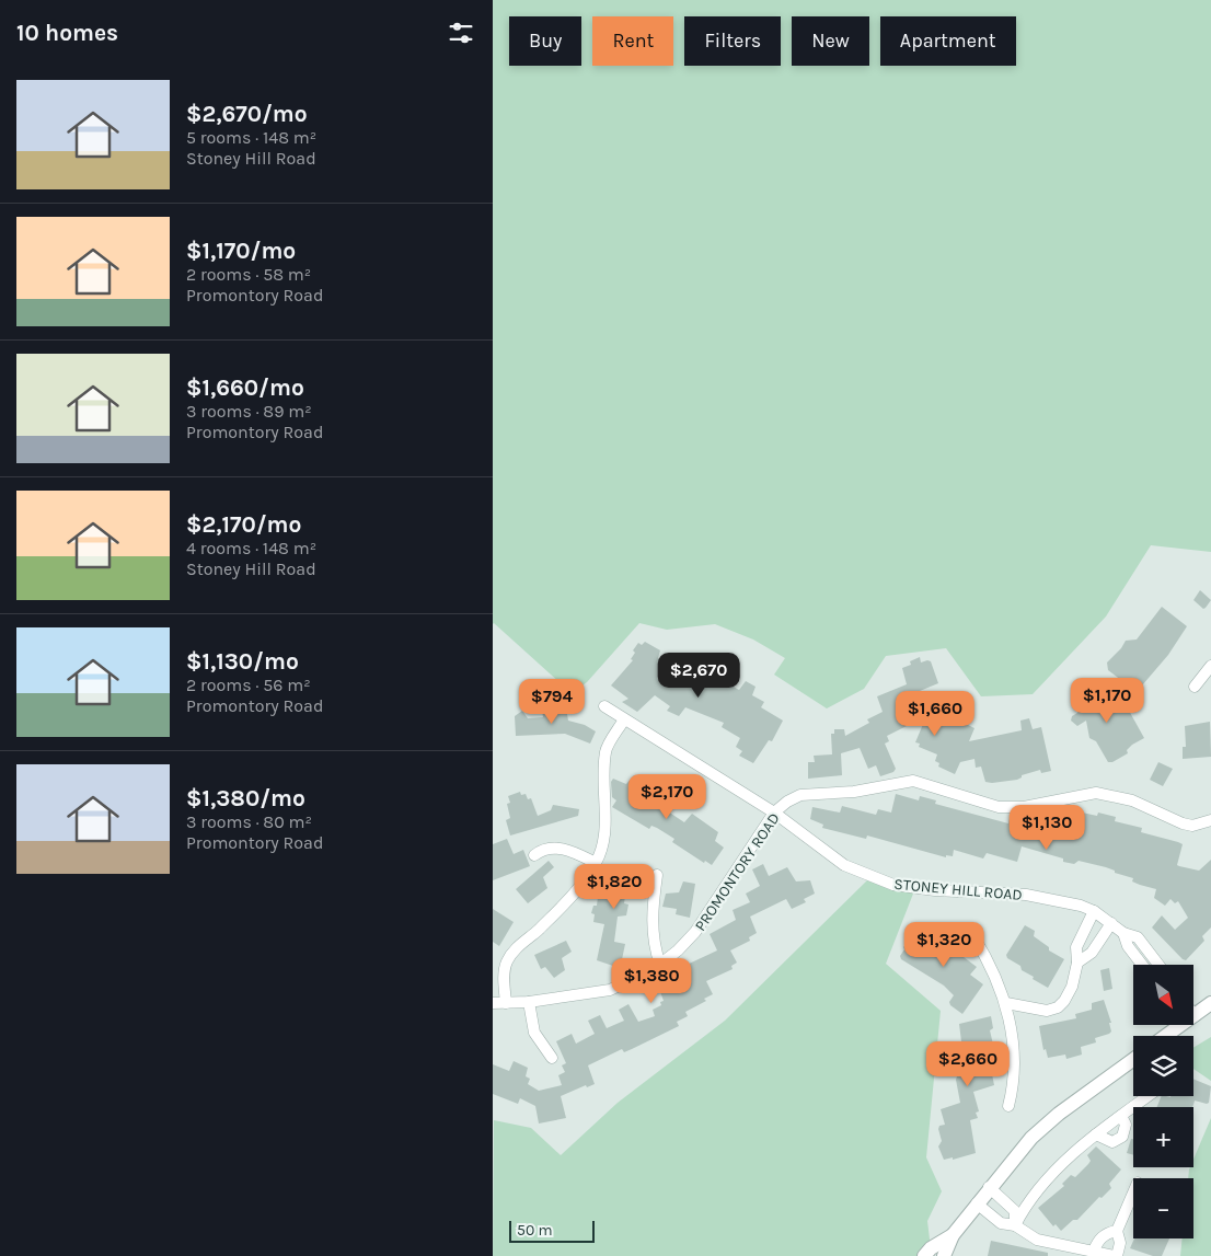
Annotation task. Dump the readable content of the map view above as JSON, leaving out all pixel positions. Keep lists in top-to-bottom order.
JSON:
{
  "streets": {
    "street": ["PROMONTORY ROAD", "STONEY HILL ROAD"]
  },
  "crossings": [
    ["PROMONTORY ROAD", "STONEY HILL ROAD"]
  ],
  "scale_bar": "50 m",
  "north": "bottom right",
  "page": {
    "heading": "10 homes",
    "chip": [
      "Buy",
      "Rent",
      "Filters",
      "New",
      "Apartment"
    ],
    "list": [
      {
        "name": "$2,670/mo",
        "note": "5 rooms · 148 m² · Stoney Hill Road"
      },
      {
        "name": "$1,170/mo",
        "note": "2 rooms · 58 m² · Promontory Road"
      },
      {
        "name": "$1,660/mo",
        "note": "3 rooms · 89 m² · Promontory Road"
      },
      {
        "name": "$2,170/mo",
        "note": "4 rooms · 148 m² · Stoney Hill Road"
      },
      {
        "name": "$1,130/mo",
        "note": "2 rooms · 56 m² · Promontory Road"
      },
      {
        "name": "$1,380/mo",
        "note": "3 rooms · 80 m² · Promontory Road"
      }
    ],
    "price": [
      "$2,670",
      "$1,170",
      "$794",
      "$1,660",
      "$2,170",
      "$1,130",
      "$1,820",
      "$1,320",
      "$1,380",
      "$2,660"
    ],
    "map_buttons": ["+", "−"],
    "scale": "50 m"
  }
}
